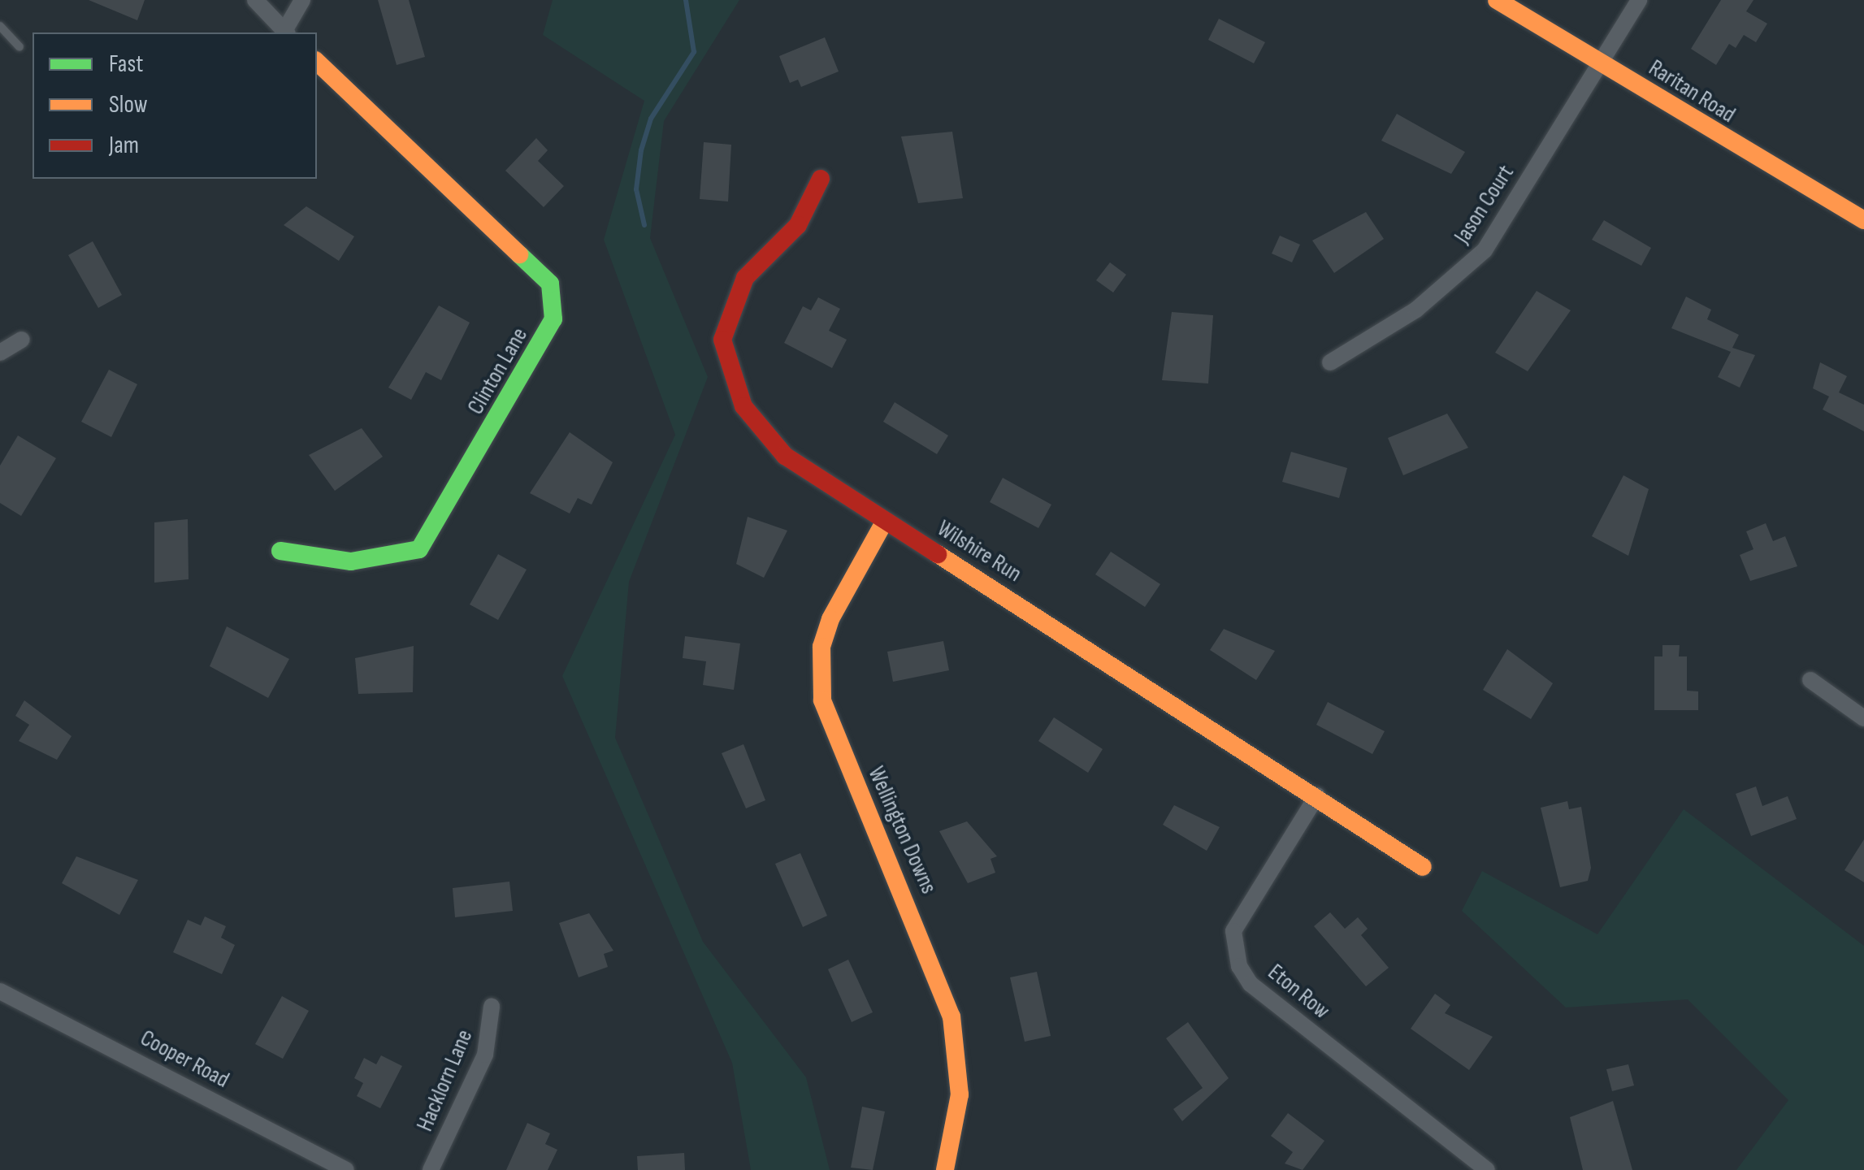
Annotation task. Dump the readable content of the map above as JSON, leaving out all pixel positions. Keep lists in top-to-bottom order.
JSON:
{
  "streets": {
    "street": [
      "Raritan Road",
      "Jason Court",
      "Clinton Lane",
      "Wilshire Run",
      "Wellington Downs",
      "Eton Row",
      "Cooper Road",
      "Hacklorn Lane"
    ]
  },
  "crossings": [
    ["Raritan Road", "Jason Court"],
    ["Wilshire Run", "Wellington Downs"],
    ["Wilshire Run", "Eton Row"]
  ],
  "legend": ["Fast", "Slow", "Jam"]
}
